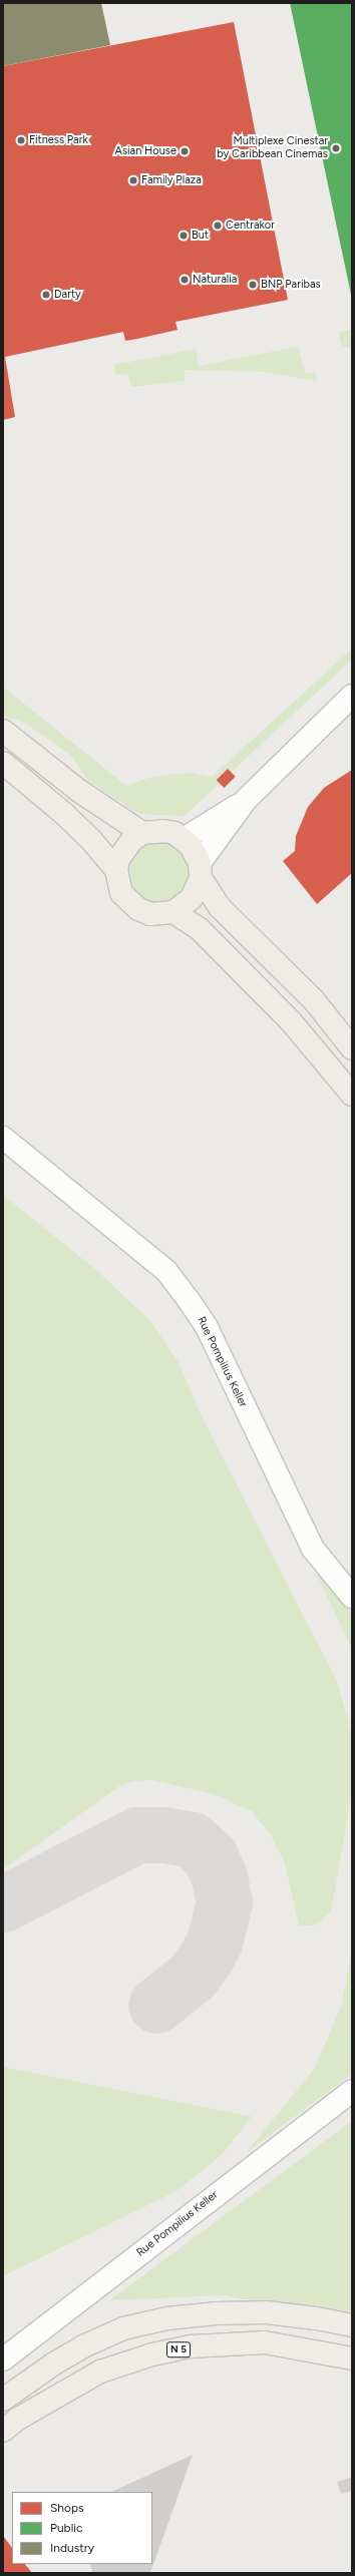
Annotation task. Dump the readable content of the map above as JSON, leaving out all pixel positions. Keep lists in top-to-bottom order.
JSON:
{
  "streets": {
    "main road": ["N 5"],
    "street": ["Rue Pompilius Keller"]
  },
  "places": [
    "Fitness Park",
    "Multiplexe Cinestar by Caribbean Cinemas",
    "Asian House",
    "Family Plaza",
    "Centrakor",
    "But",
    "Naturalia",
    "BNP Paribas",
    "Darty"
  ],
  "legend": ["Shops", "Public", "Industry"]
}
